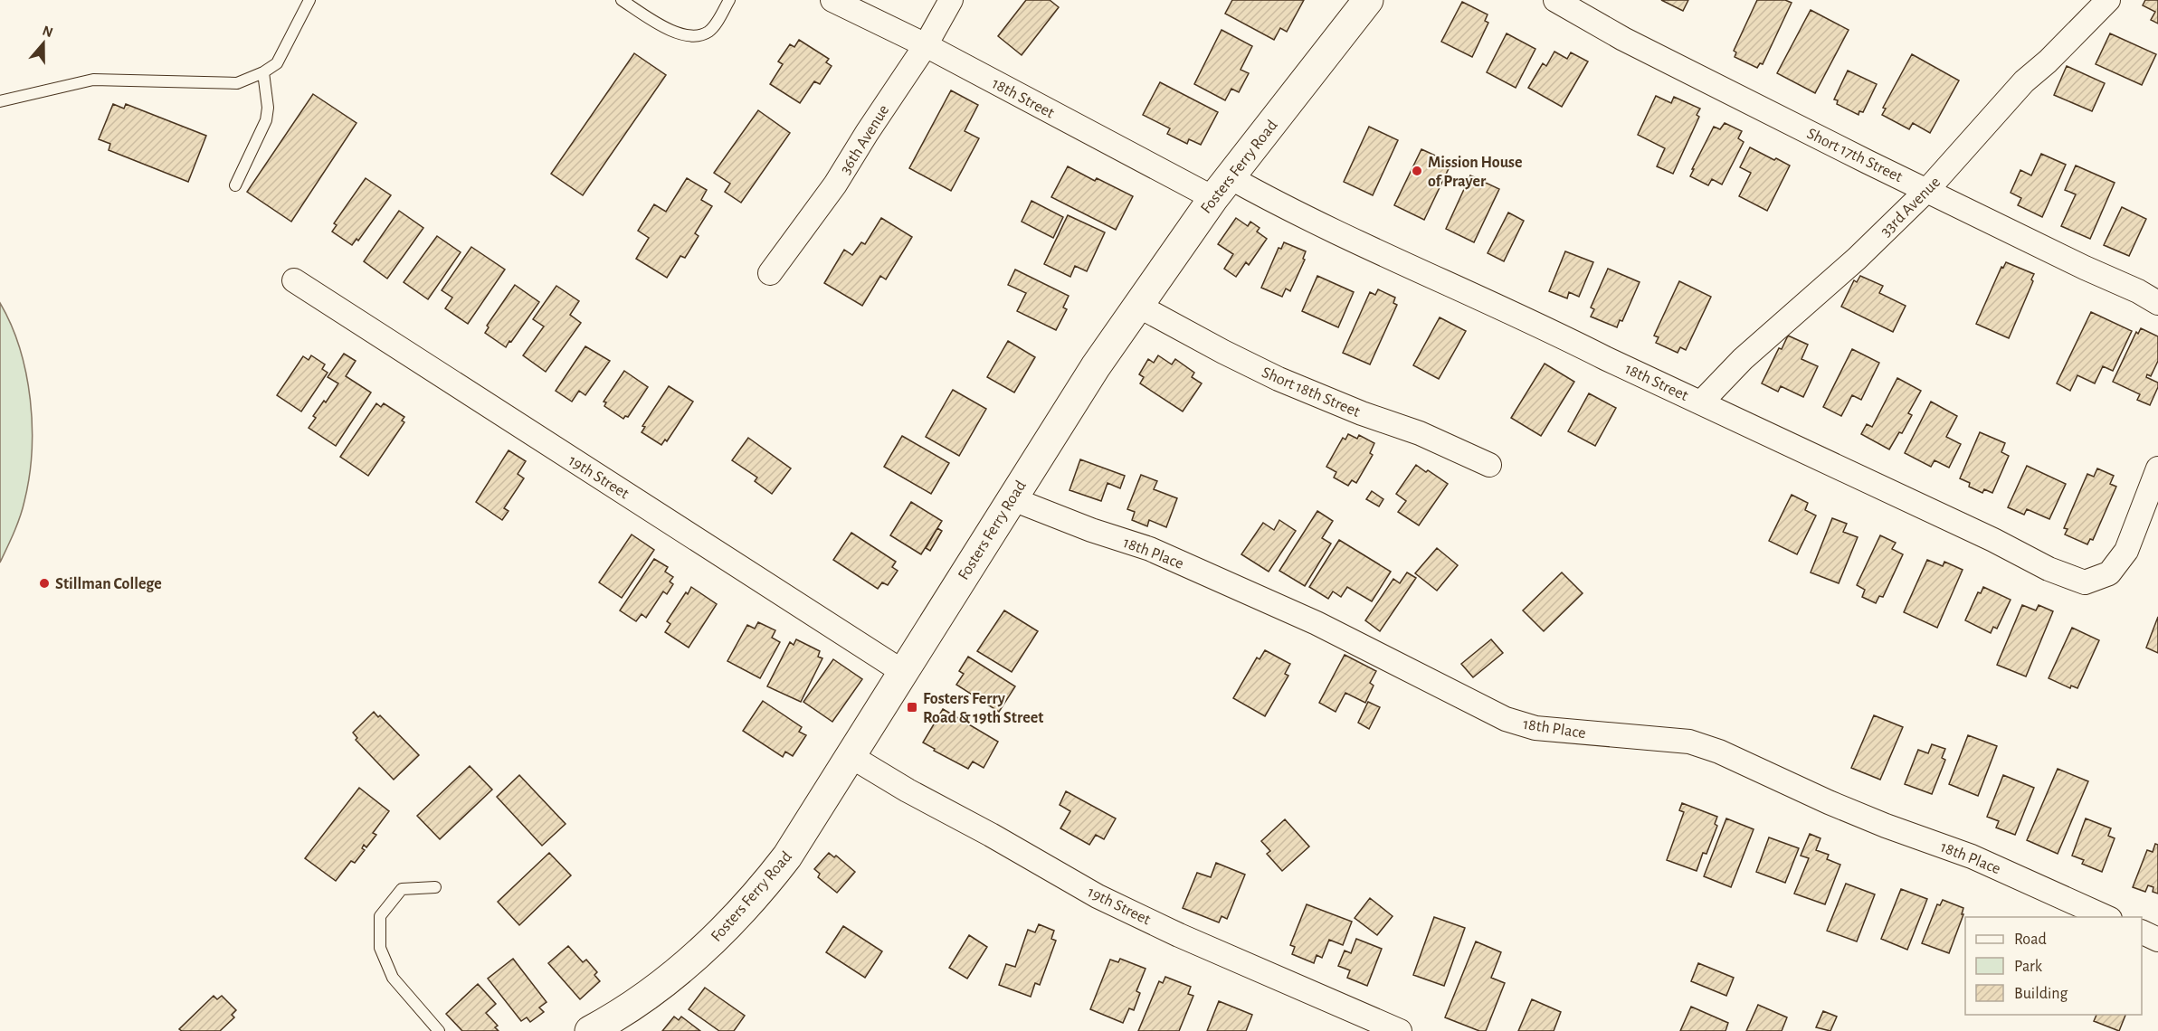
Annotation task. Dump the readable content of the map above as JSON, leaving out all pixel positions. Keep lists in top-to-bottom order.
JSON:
{
  "streets": {
    "street": [
      "18th Street",
      "36th Avenue",
      "Short 17th Street",
      "Fosters Ferry Road",
      "33rd Avenue",
      "Short 18th Street",
      "19th Street",
      "18th Place"
    ]
  },
  "crossings": [
    ["18th Street", "36th Avenue"],
    ["18th Street", "Fosters Ferry Road"],
    ["18th Street", "33rd Avenue"],
    ["Short 17th Street", "33rd Avenue"],
    ["Fosters Ferry Road", "Short 18th Street"],
    ["Fosters Ferry Road", "19th Street"],
    ["Fosters Ferry Road", "18th Place"]
  ],
  "places": {
    "other": ["Mission House of Prayer", "Stillman College"],
    "transit": ["Fosters Ferry Road & 19th Street"]
  },
  "legend": ["Road", "Park", "Building"],
  "north": "top"
}
